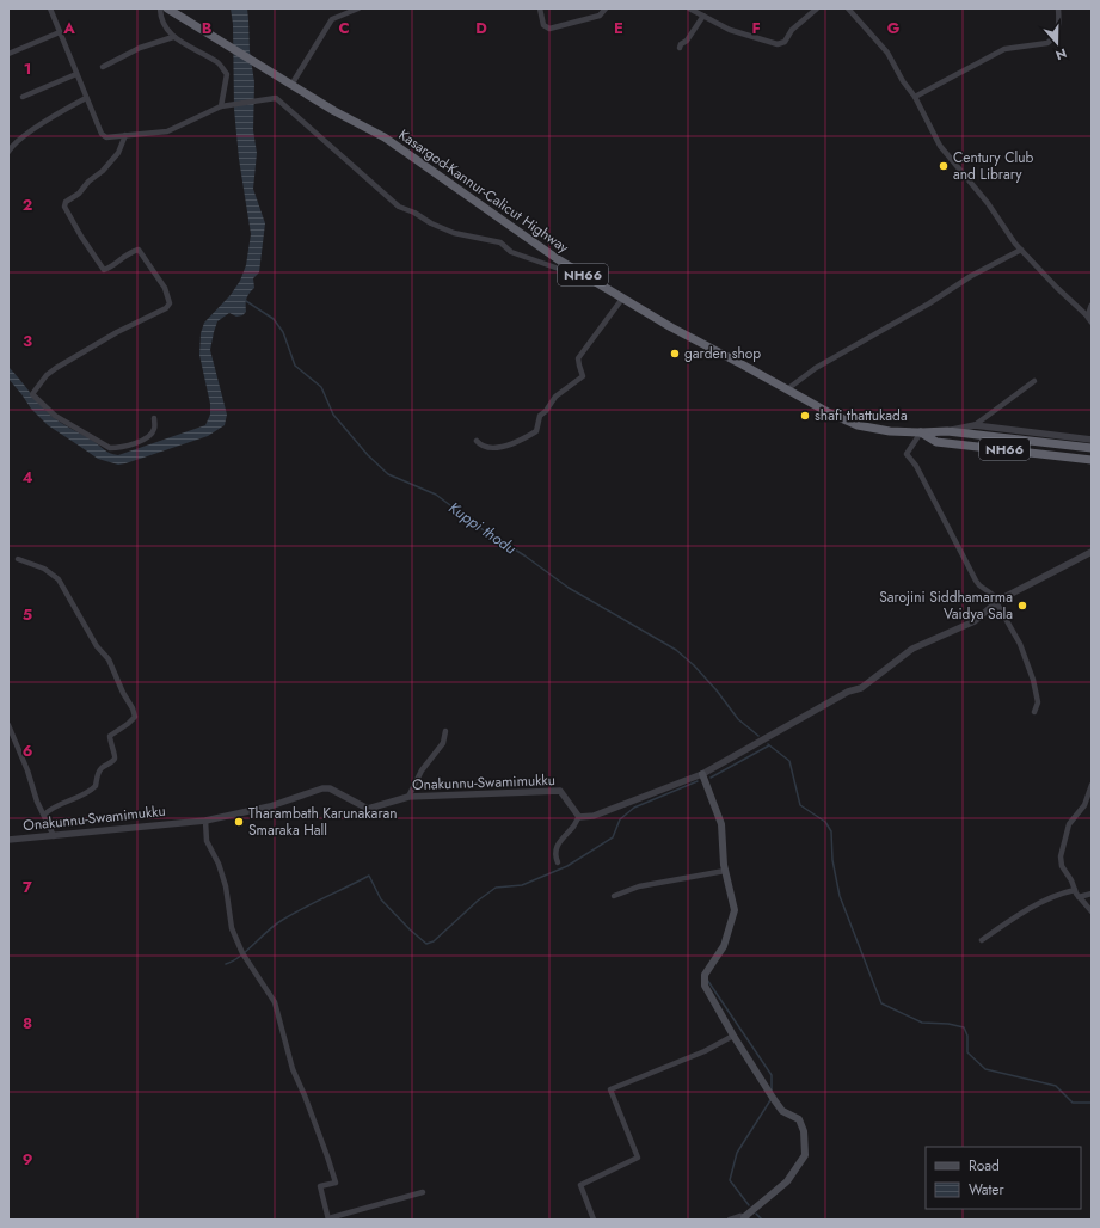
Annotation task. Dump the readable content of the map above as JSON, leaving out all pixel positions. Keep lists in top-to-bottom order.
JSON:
{
  "streets": {
    "highway": ["Kasargod-Kannur-Calicut Highway", "NH66"],
    "street": ["Onakunnu-Swamimukku"]
  },
  "water": ["Kuppi thodu"],
  "places": [
    "Century Club and Library",
    "garden shop",
    "shafi thattukada",
    "Sarojini Siddhamarma Vaidya Sala",
    "Tharambath Karunakaran Smaraka Hall"
  ],
  "legend": ["Road", "Water"],
  "north": "bottom",
  "grid": {
    "columns": [
      "A",
      "B",
      "C",
      "D",
      "E",
      "F",
      "G"
    ],
    "rows": [
      "1",
      "2",
      "3",
      "4",
      "5",
      "6",
      "7",
      "8",
      "9"
    ]
  }
}
